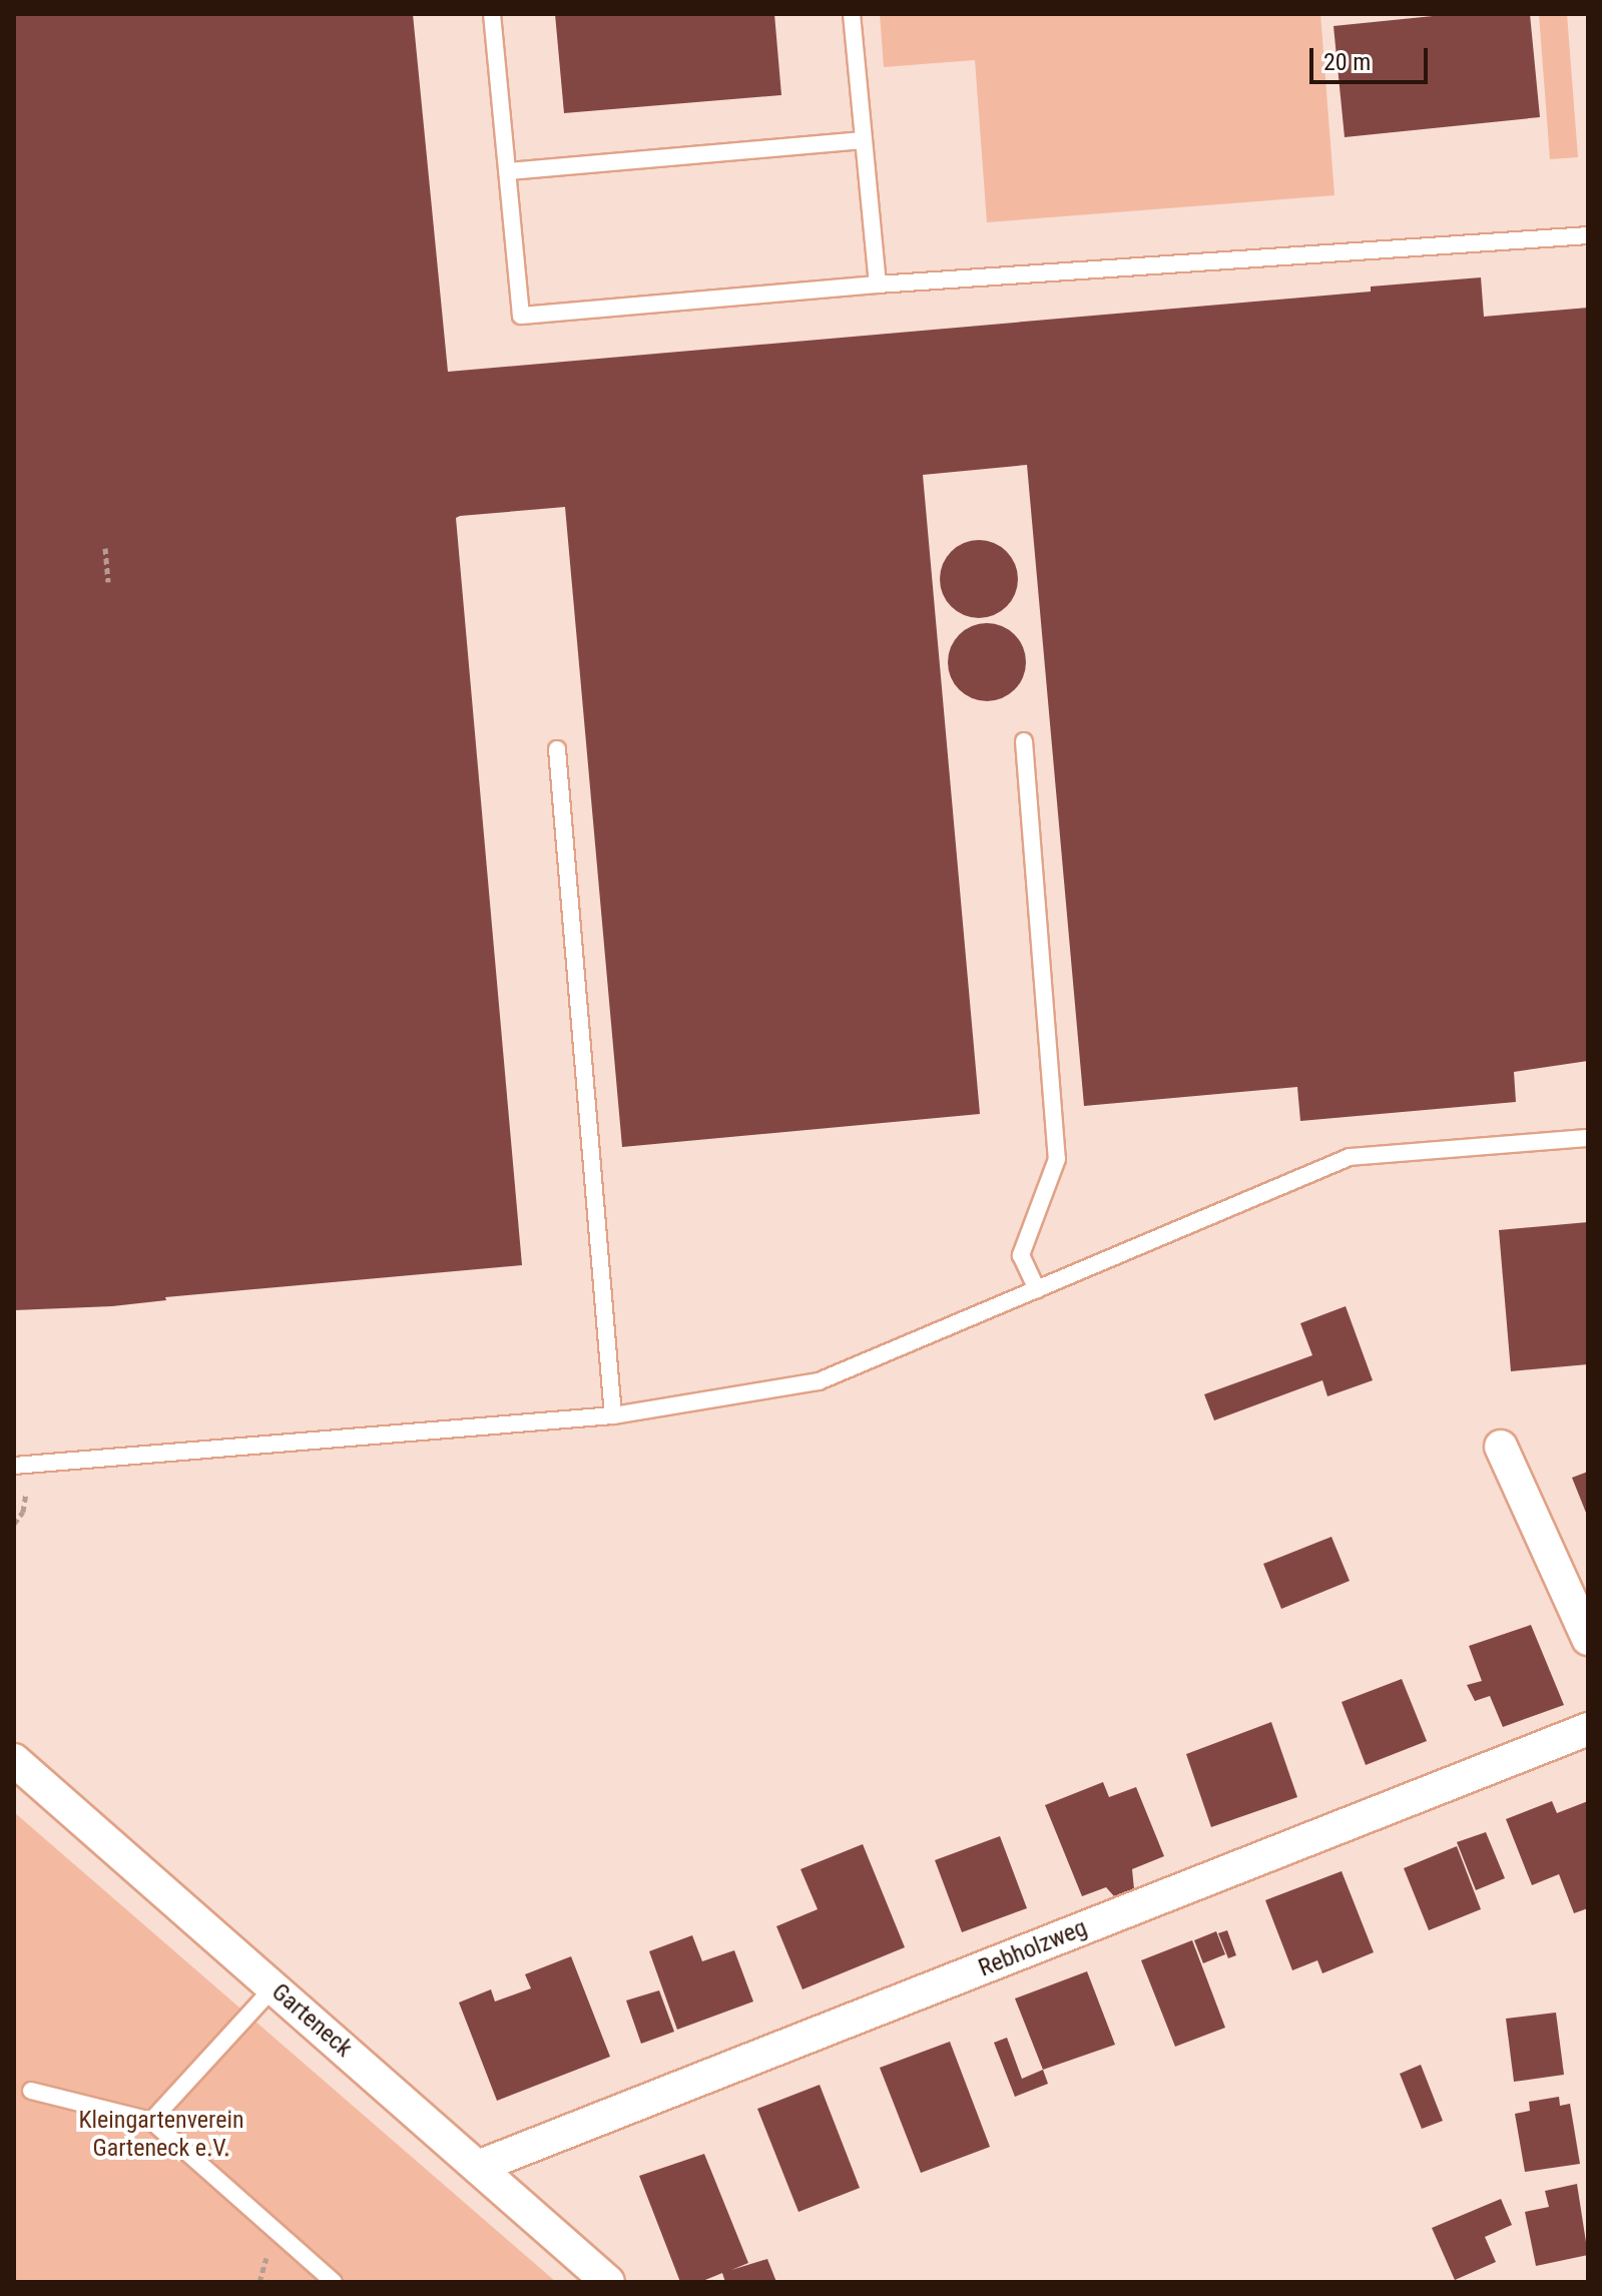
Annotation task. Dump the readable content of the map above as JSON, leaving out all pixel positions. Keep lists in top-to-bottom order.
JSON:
{
  "streets": {
    "street": ["Rebholzweg", "Garteneck"]
  },
  "crossings": [
    ["Rebholzweg", "Garteneck"]
  ],
  "parks": ["Kleingartenverein Garteneck e.V."],
  "scale_bar": "20 m"
}
